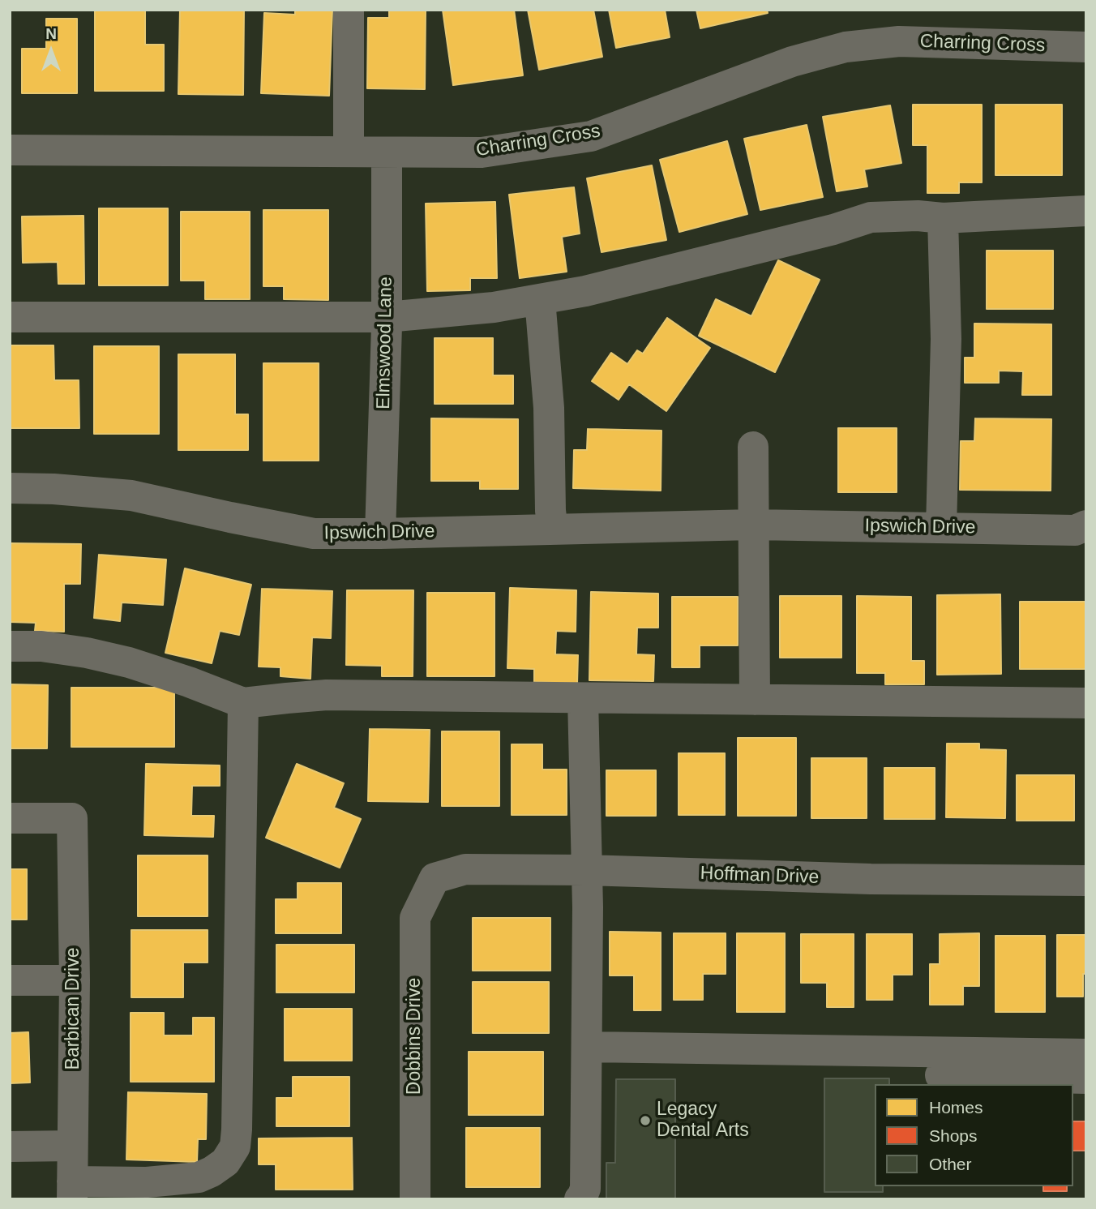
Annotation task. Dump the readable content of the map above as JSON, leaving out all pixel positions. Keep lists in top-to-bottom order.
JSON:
{
  "streets": {
    "street": [
      "Charring Cross",
      "Elmswood Lane",
      "Ipswich Drive",
      "Hoffman Drive",
      "Barbican Drive",
      "Dobbins Drive"
    ]
  },
  "crossings": [
    ["Charring Cross", "Elmswood Lane"],
    ["Elmswood Lane", "Ipswich Drive"],
    ["Hoffman Drive", "Dobbins Drive"]
  ],
  "places": ["Legacy Dental Arts"],
  "legend": ["Homes", "Shops", "Other"],
  "north": "top"
}
